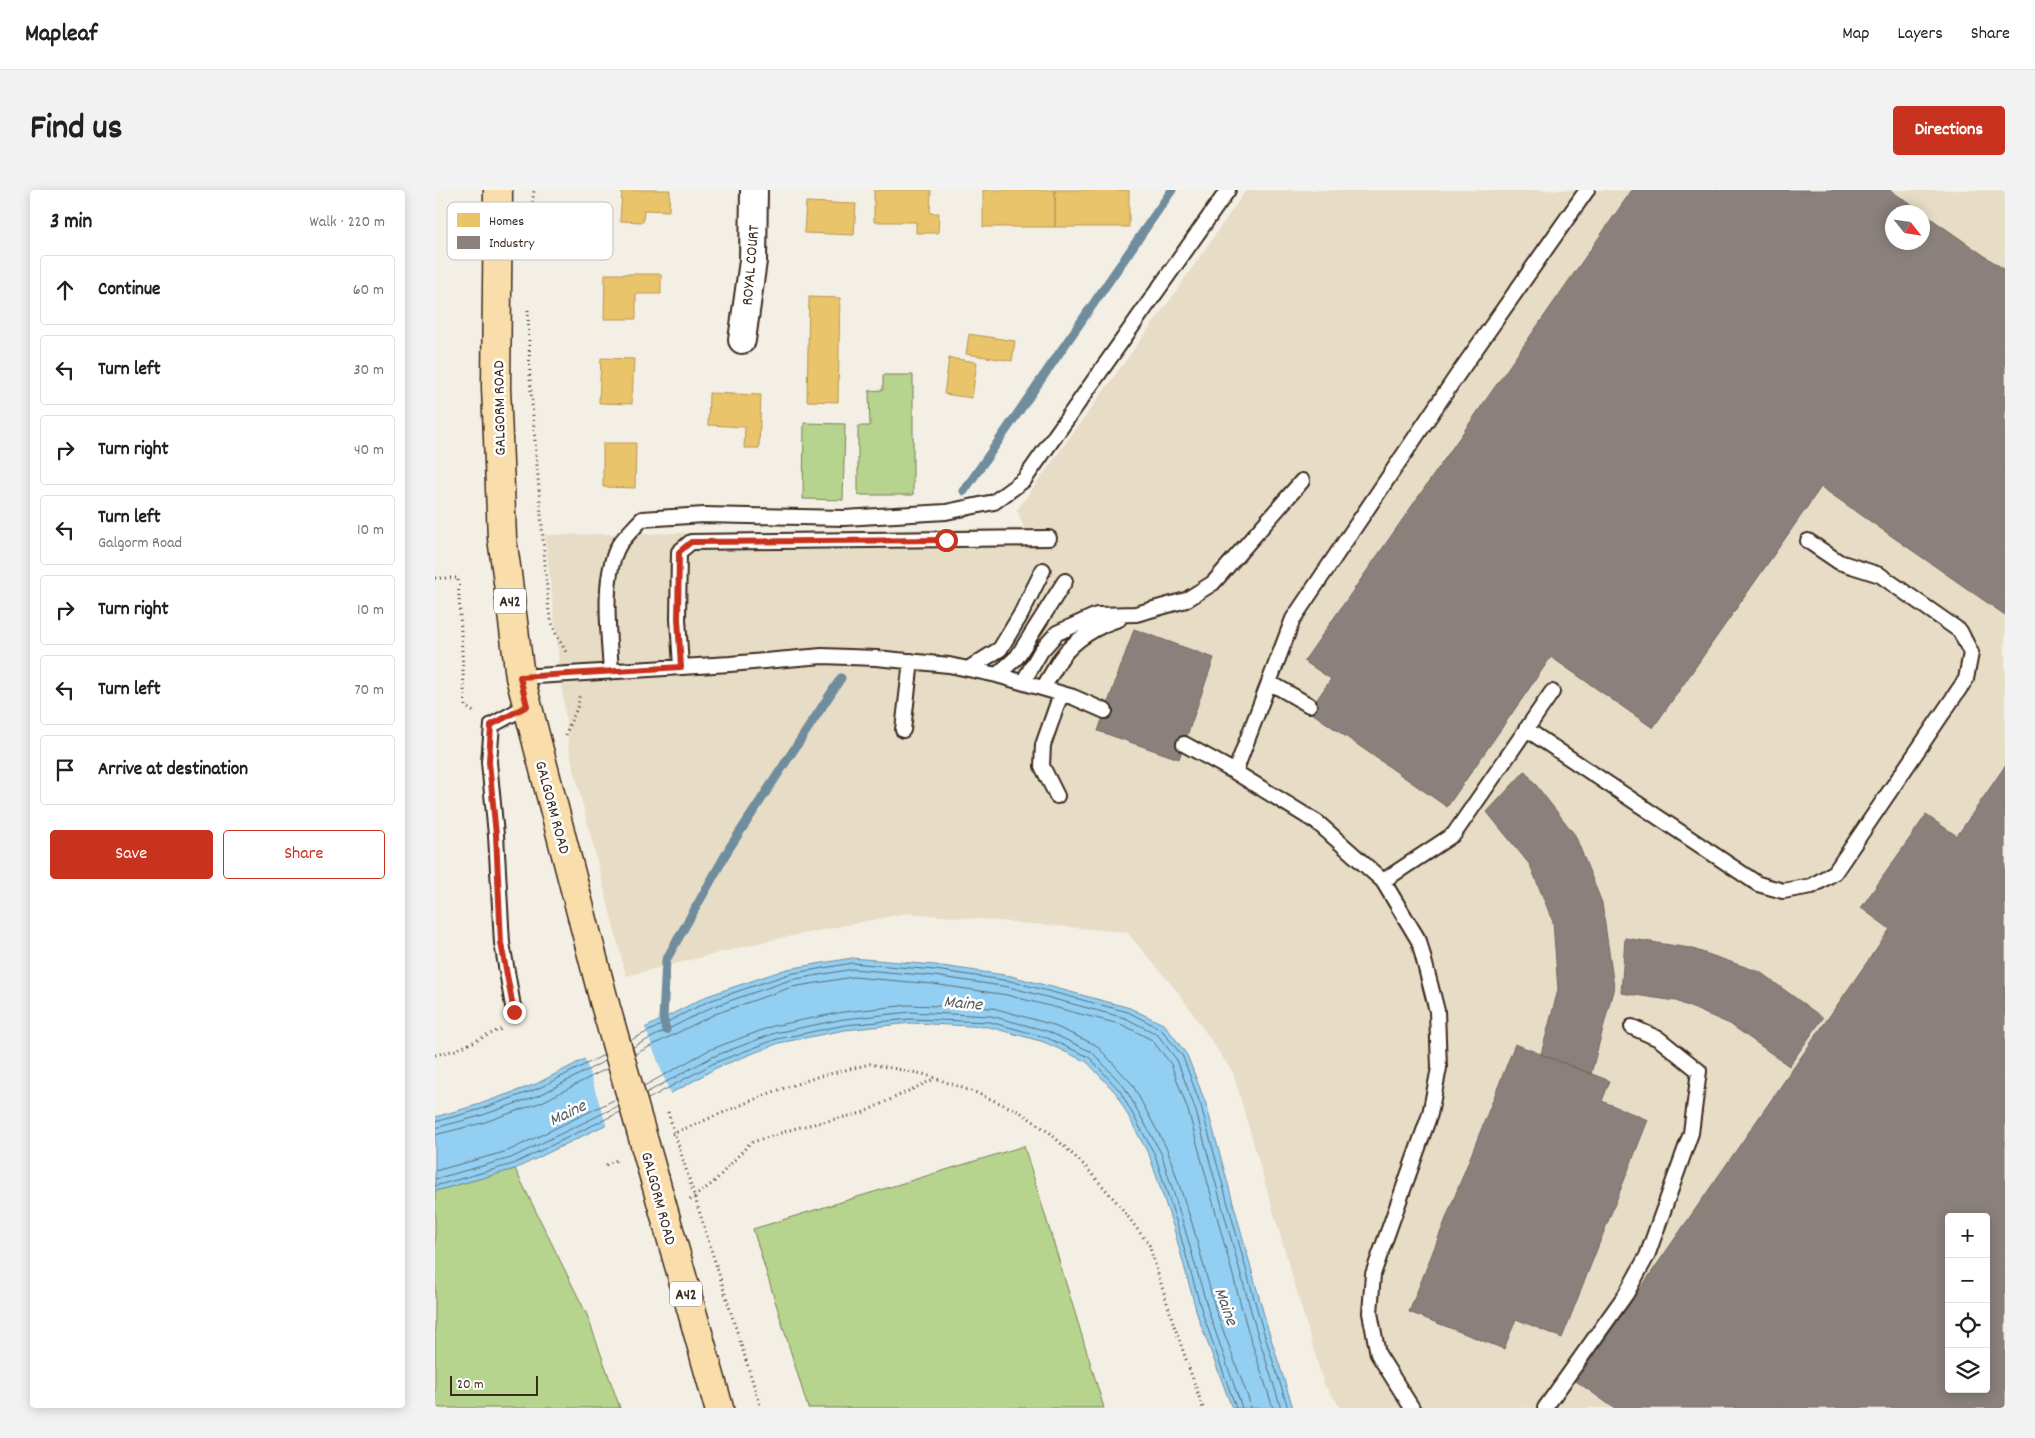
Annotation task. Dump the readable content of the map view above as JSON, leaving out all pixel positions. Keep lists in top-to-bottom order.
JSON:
{
  "streets": {
    "main road": ["GALGORM ROAD", "A42"],
    "street": ["ROYAL COURT"]
  },
  "water": ["Maine"],
  "legend": ["Homes", "Industry"],
  "scale_bar": "20 m",
  "north": "bottom right",
  "page": {
    "header": "Mapleaf",
    "nav": ["Map", "Layers", "Share"],
    "title": "Find us",
    "buttons": [
      "Directions",
      ["Save", "Share"]
    ],
    "heading": ["3 min", "Walk · 220 m"],
    "list": [
      ["Continue", "60 m"],
      ["Turn left", "30 m"],
      ["Turn right", "40 m"],
      ["Turn left", "Galgorm Road", "10 m"],
      ["Turn right", "10 m"],
      ["Turn left", "70 m"],
      "Arrive at destination"
    ],
    "map_buttons": ["+", "−"],
    "scale": "20 m"
  }
}
